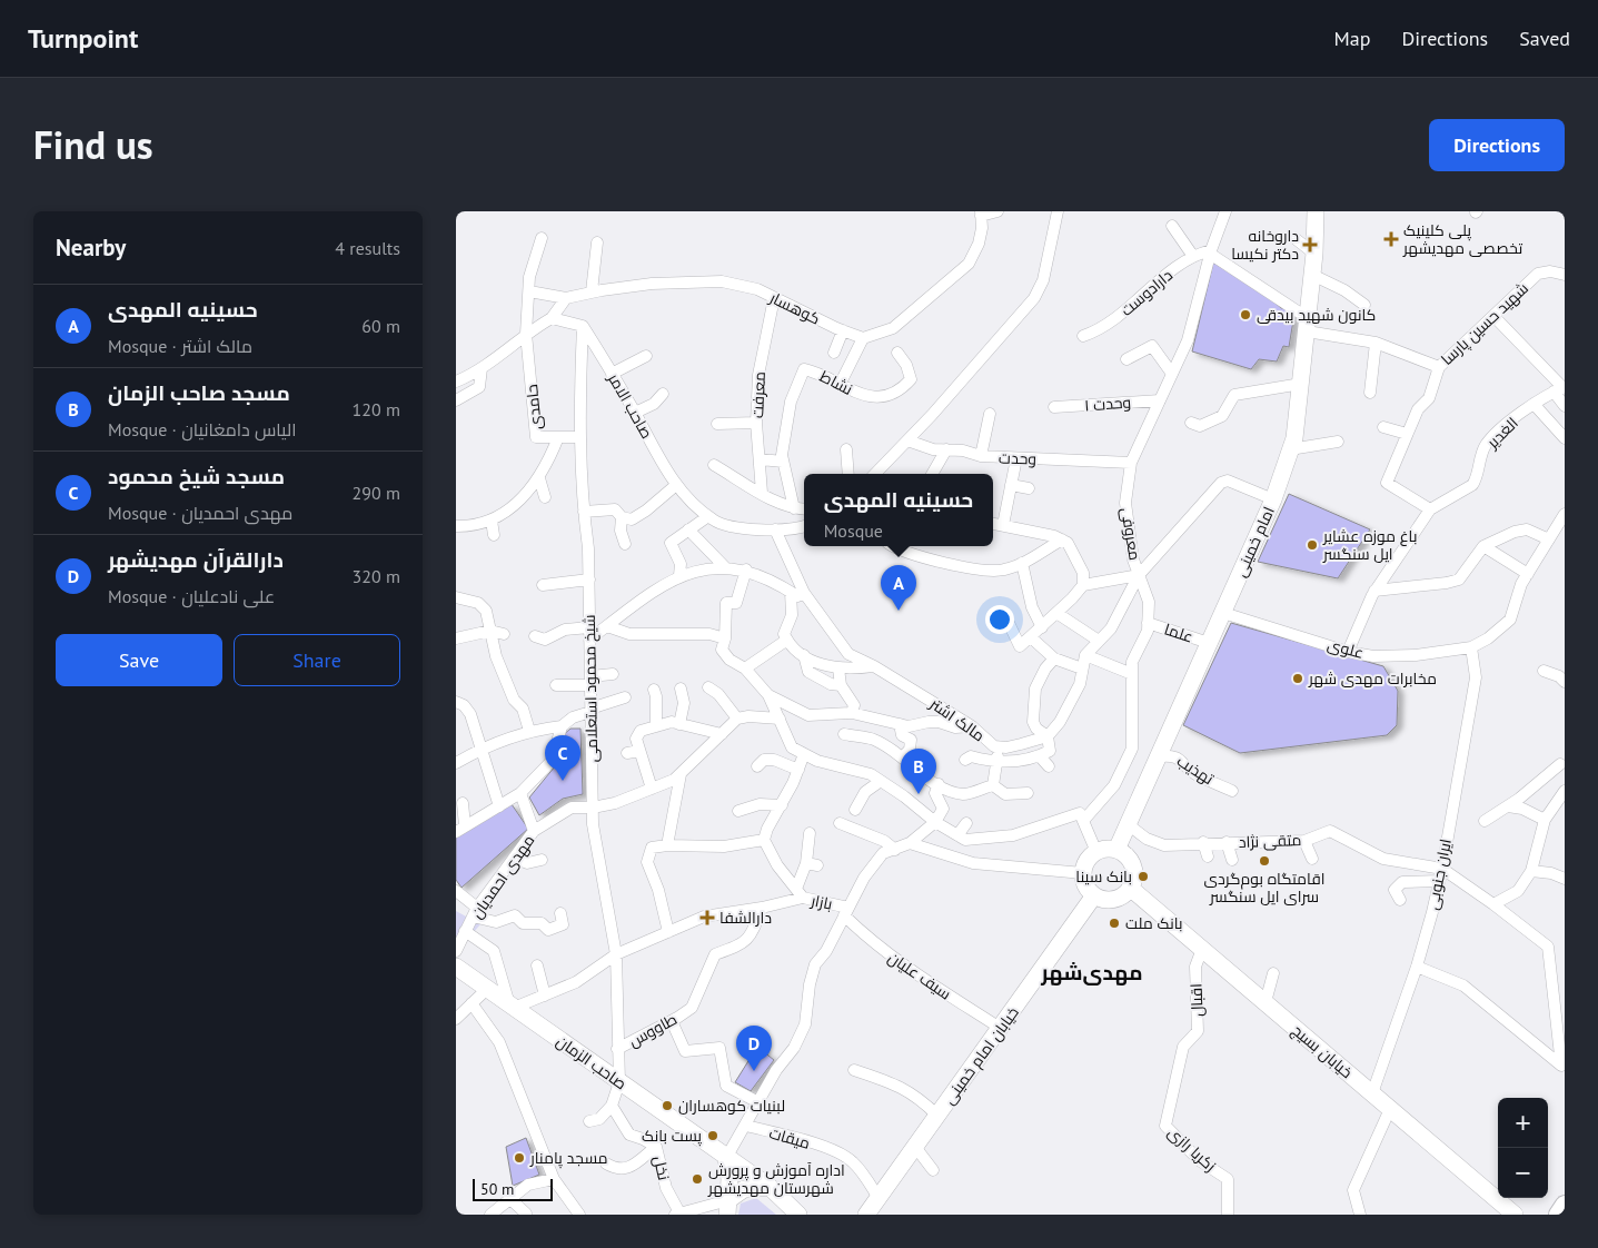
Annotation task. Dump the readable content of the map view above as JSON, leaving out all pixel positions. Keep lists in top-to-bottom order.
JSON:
{
  "streets": {
    "street": [
      "دارادوست",
      "کوهسار",
      "شهید حسین پارسا",
      "نشاط",
      "معرفت",
      "وحدت ۱",
      "صاحب الامر",
      "حامدی",
      "الغدیر",
      "وحدت",
      "معروفی",
      "امام خمینی",
      "علما",
      "علوی",
      "شیخ محمود استعلامی",
      "مالک اشتر",
      "تهذیب",
      "متقی نژاد",
      "ایران جنوبی",
      "مهدی احمدیان",
      "بازار",
      "سیف علیان",
      "اقبال",
      "طاووس",
      "خیابان بسیج",
      "خیابان امام خمینی",
      "صاحب الزمان",
      "میقات",
      "زکریا رازی",
      "نخل"
    ]
  },
  "crossings": [
    ["دارادوست", "معروفی"],
    ["کوهسار", "معرفت"],
    ["شهید حسین پارسا", "امام خمینی"],
    ["وحدت ۱", "معروفی"],
    ["صاحب الامر", "شیخ محمود استعلامی"],
    ["صاحب الامر", "مالک اشتر"],
    ["حامدی", "شیخ محمود استعلامی"],
    ["وحدت", "معروفی"],
    ["معروفی", "علما"],
    ["امام خمینی", "علما"],
    ["امام خمینی", "علوی"],
    ["امام خمینی", "تهذیب"],
    ["امام خمینی", "متقی نژاد"],
    ["امام خمینی", "خیابان بسیج"],
    ["امام خمینی", "خیابان امام خمینی"],
    ["علوی", "ایران جنوبی"],
    ["شیخ محمود استعلامی", "مهدی احمدیان"],
    ["شیخ محمود استعلامی", "بازار"],
    ["شیخ محمود استعلامی", "طاووس"],
    ["شیخ محمود استعلامی", "صاحب الزمان"],
    ["متقی نژاد", "ایران جنوبی"],
    ["ایران جنوبی", "خیابان بسیج"],
    ["بازار", "سیف علیان"],
    ["بازار", "طاووس"],
    ["بازار", "صاحب الزمان"],
    ["سیف علیان", "خیابان امام خمینی"],
    ["اقبال", "خیابان بسیج"],
    ["اقبال", "زکریا رازی"],
    ["خیابان بسیج", "خیابان امام خمینی"],
    ["خیابان امام خمینی", "میقات"]
  ],
  "districts": ["مهدی‌شهر"],
  "places": {
    "health": ["پلی کلینیک تخصصی مهدیشهر", "داروخانه دکتر نکیسا", "دارالشفا"],
    "other": [
      "کانون شهید بیدقی",
      "باغ موزه عشایر ایل سنگسر",
      "مخابرات مهدی شهر",
      "اقامتگاه بوم‌گردی سرای ایل سنگسر",
      "بانک سینا",
      "بانک ملت",
      "لبنیات کوهساران",
      "پست بانک",
      "مسجد پامنار",
      "اداره آموزش و پرورش شهرستان مهدیشهر"
    ]
  },
  "scale_bar": "50 m",
  "page": {
    "header": "Turnpoint",
    "nav": ["Map", "Directions", "Saved"],
    "title": "Find us",
    "buttons": [
      "Directions",
      ["Save", "Share"]
    ],
    "heading": ["Nearby", "4 results"],
    "list": [
      {
        "mark": "A",
        "name": "حسینیه المهدی",
        "note": "Mosque · مالک اشتر",
        "value": "60 m"
      },
      {
        "mark": "B",
        "name": "مسجد صاحب الزمان",
        "note": "Mosque · الیاس دامغانیان",
        "value": "120 m"
      },
      {
        "mark": "C",
        "name": "مسجد شیخ محمود",
        "note": "Mosque · مهدی احمدیان",
        "value": "290 m"
      },
      {
        "mark": "D",
        "name": "دارالقرآن مهدیشهر",
        "note": "Mosque · علی نادعلیان",
        "value": "320 m"
      }
    ],
    "popup": ["حسینیه المهدی", "Mosque"],
    "pins": [
      "A",
      "C",
      "B",
      "D"
    ],
    "map_buttons": ["+", "−"],
    "scale": "50 m"
  }
}
